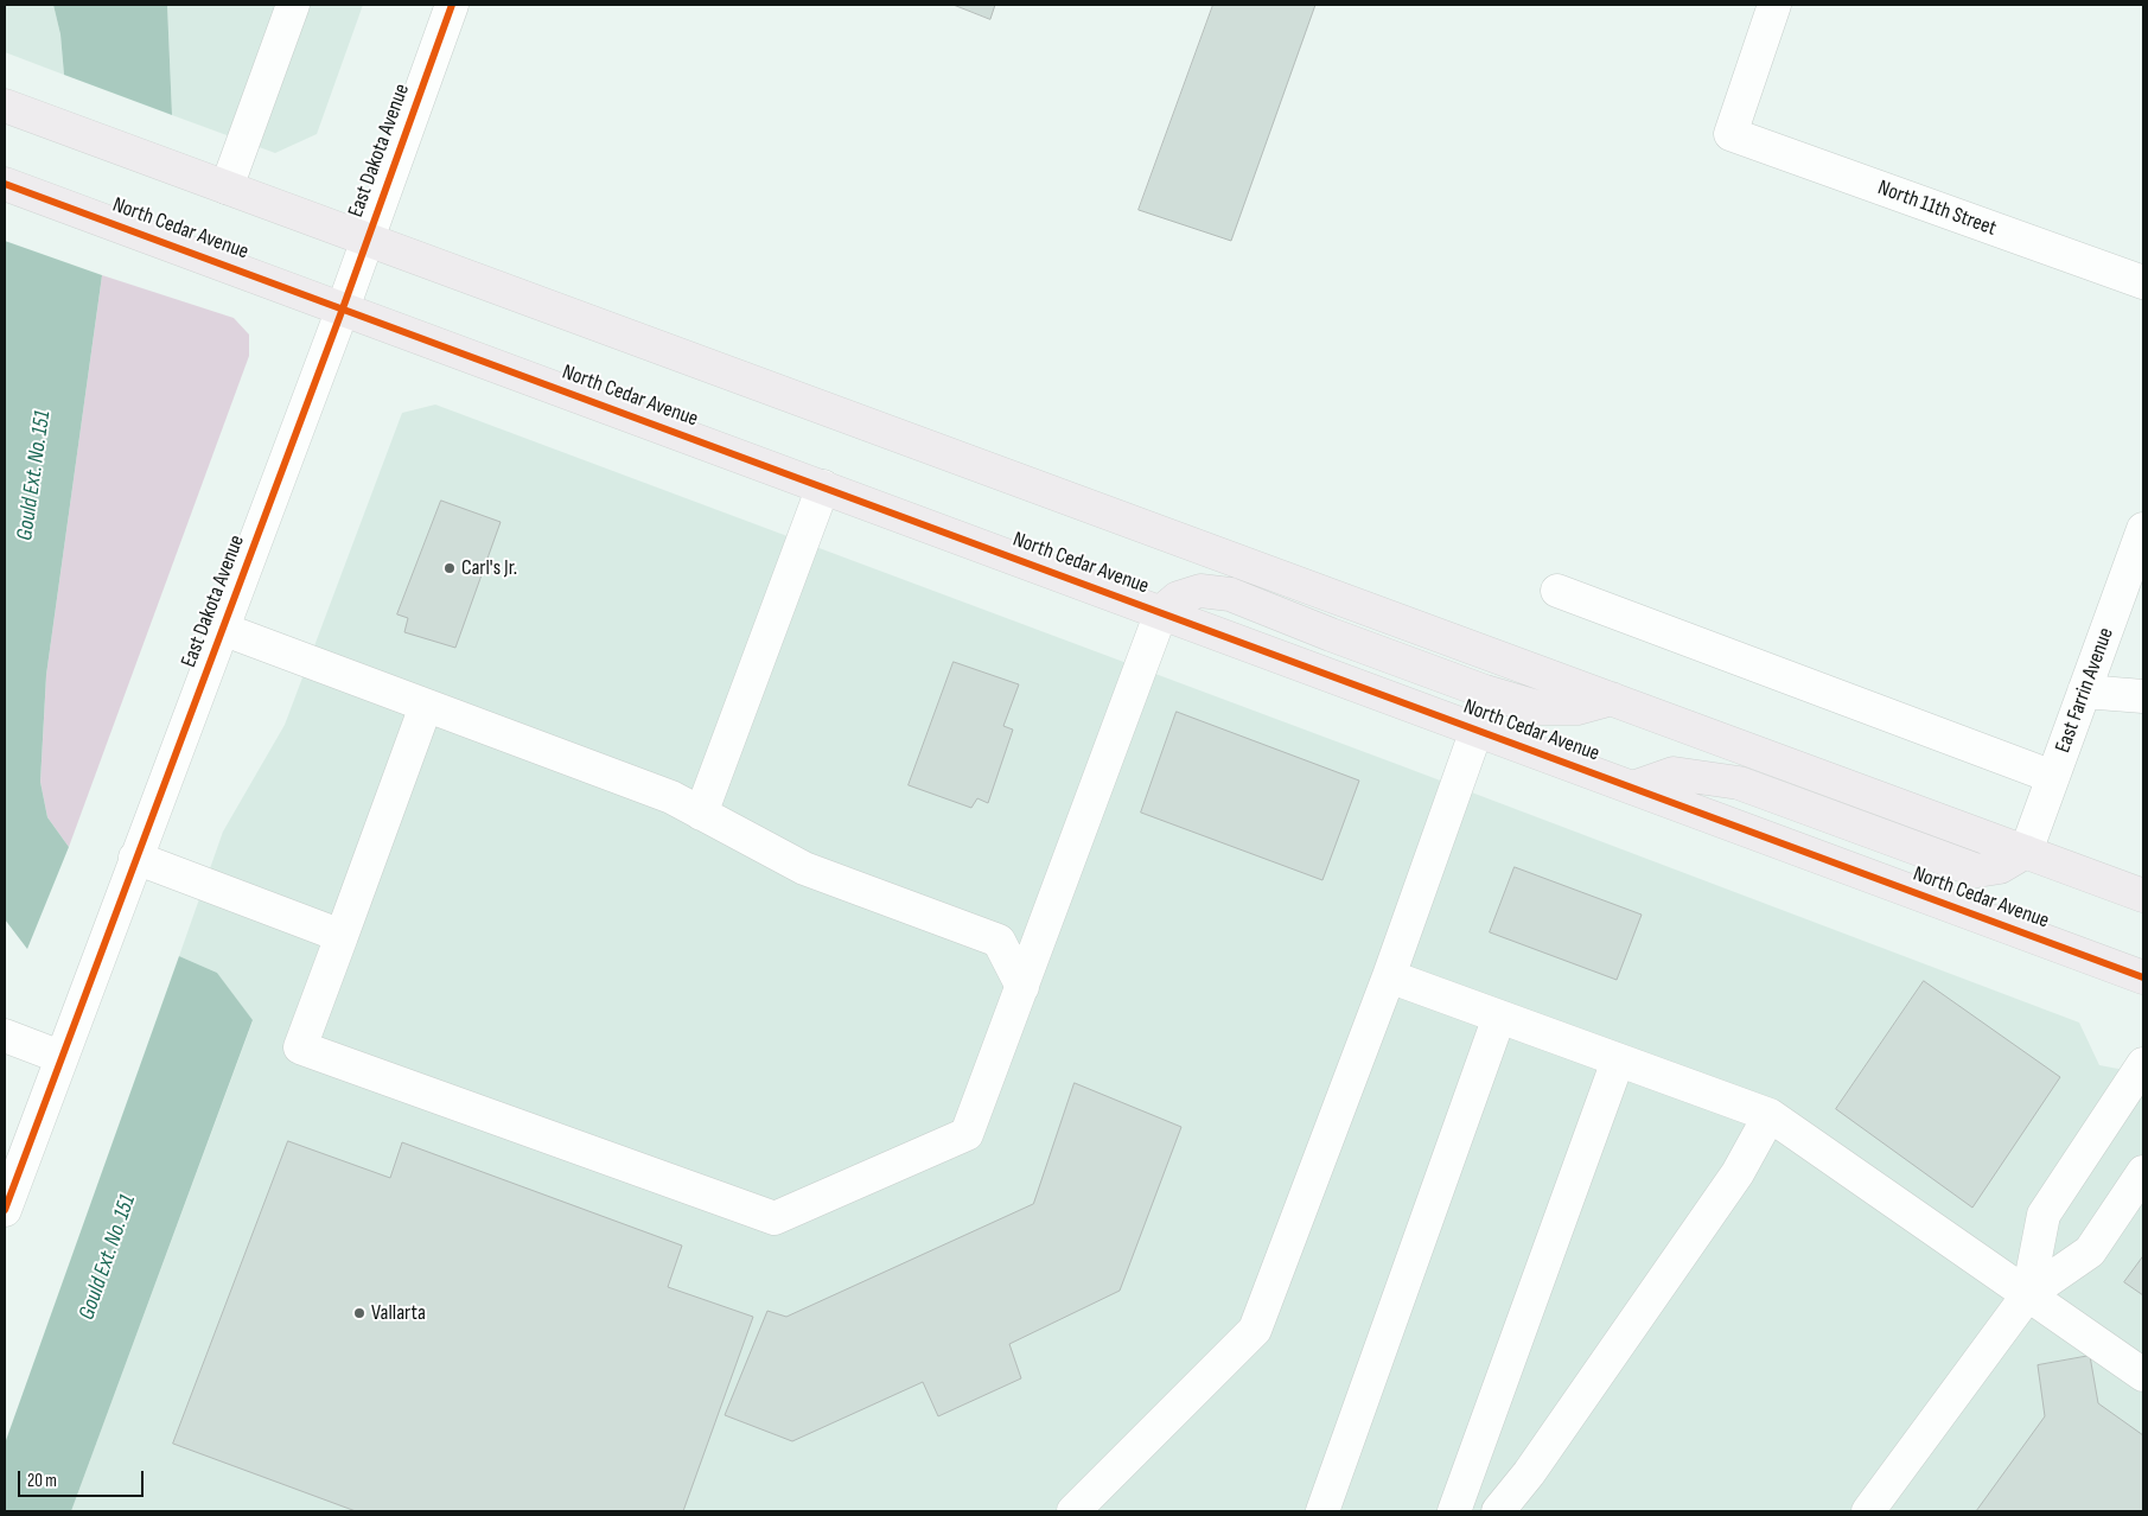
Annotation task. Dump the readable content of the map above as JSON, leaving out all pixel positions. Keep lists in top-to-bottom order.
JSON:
{
  "streets": {
    "main road": ["North Cedar Avenue"],
    "street": ["East Dakota Avenue", "North 11th Street", "East Farrin Avenue"]
  },
  "crossings": [
    ["East Dakota Avenue", "North Cedar Avenue"]
  ],
  "water": ["Gould Ext. No. 151"],
  "places": ["Carl's Jr.", "Vallarta"],
  "scale_bar": "20 m"
}
